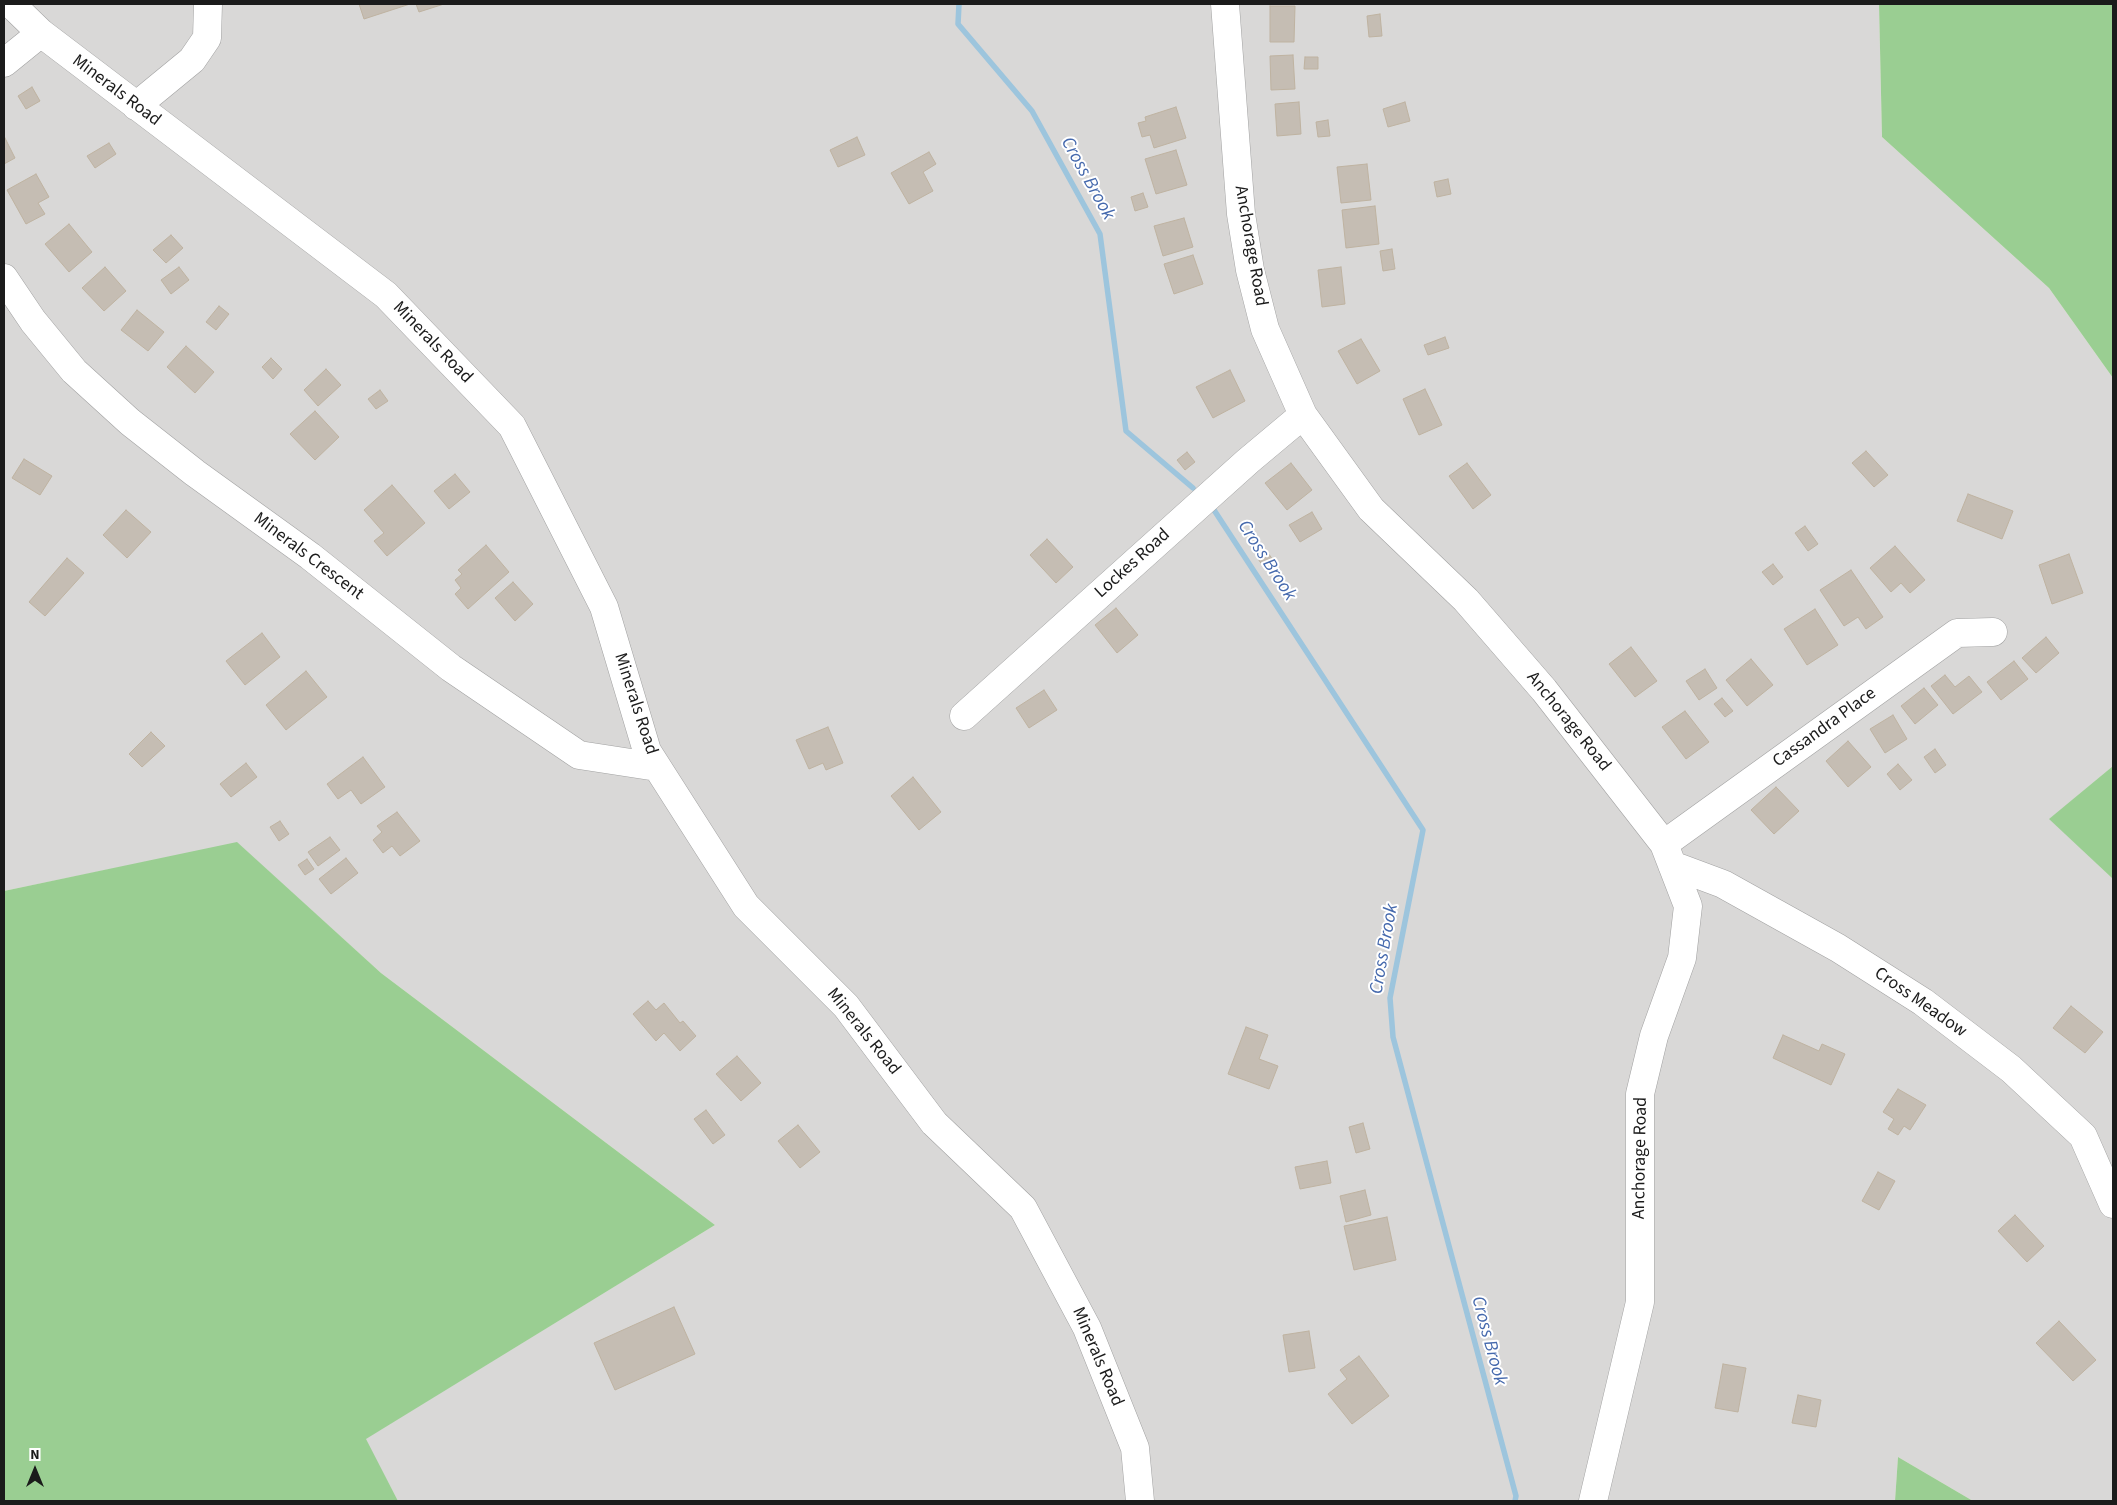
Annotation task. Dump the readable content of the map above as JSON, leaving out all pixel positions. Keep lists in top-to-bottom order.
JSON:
{
  "streets": {
    "street": [
      "Minerals Road",
      "Anchorage Road",
      "Minerals Crescent",
      "Lockes Road",
      "Cassandra Place",
      "Cross Meadow"
    ]
  },
  "crossings": [
    ["Minerals Road", "Minerals Crescent"],
    ["Anchorage Road", "Lockes Road"],
    ["Anchorage Road", "Cassandra Place"],
    ["Anchorage Road", "Cross Meadow"],
    ["Cassandra Place", "Cross Meadow"]
  ],
  "water": ["Cross Brook"],
  "north": "top"
}
